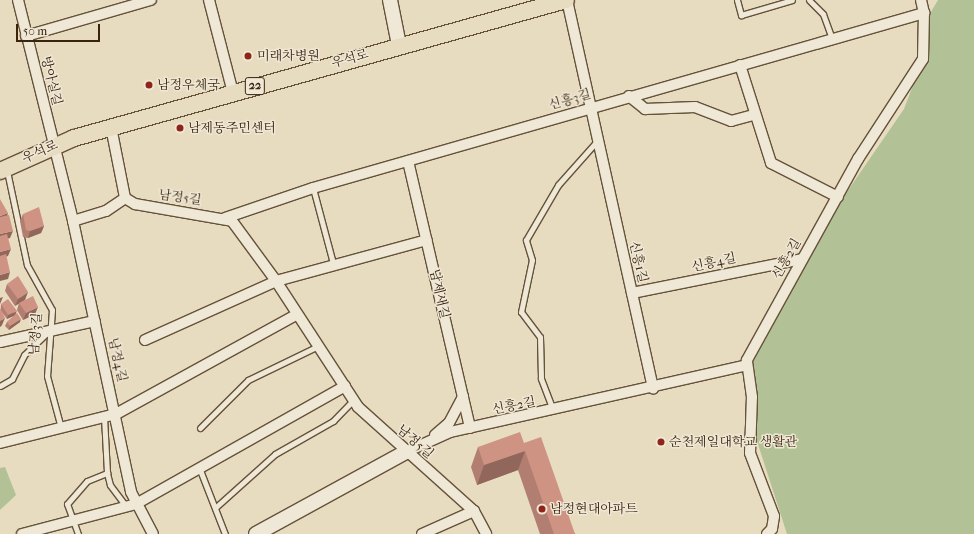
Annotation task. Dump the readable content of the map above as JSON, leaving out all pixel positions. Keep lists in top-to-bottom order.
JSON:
{
  "streets": {
    "main road": ["우석로", "22"],
    "street": [
      "방아실길",
      "신흥3길",
      "남정5길",
      "신흥2길",
      "신흥1길",
      "신흥4길",
      "남제새길",
      "남정4길"
    ],
    "lane": ["남정3길"]
  },
  "crossings": [
    ["우석로", "방아실길"],
    ["우석로", "신흥1길"],
    ["우석로", "남정3길"],
    ["우석로", "남정4길"],
    ["방아실길", "남정4길"],
    ["신흥3길", "신흥2길"],
    ["신흥3길", "신흥1길"],
    ["신흥3길", "남제새길"],
    ["남정5길", "신흥2길"],
    ["신흥2길", "신흥1길"],
    ["신흥2길", "신흥4길"],
    ["신흥2길", "남제새길"],
    ["신흥1길", "신흥4길"]
  ],
  "places": [
    "미래차병원",
    "남정우체국",
    "남제동주민센터",
    "순천제일대학교 생활관",
    "남정현대아파트"
  ],
  "scale_bar": "50 m"
}
